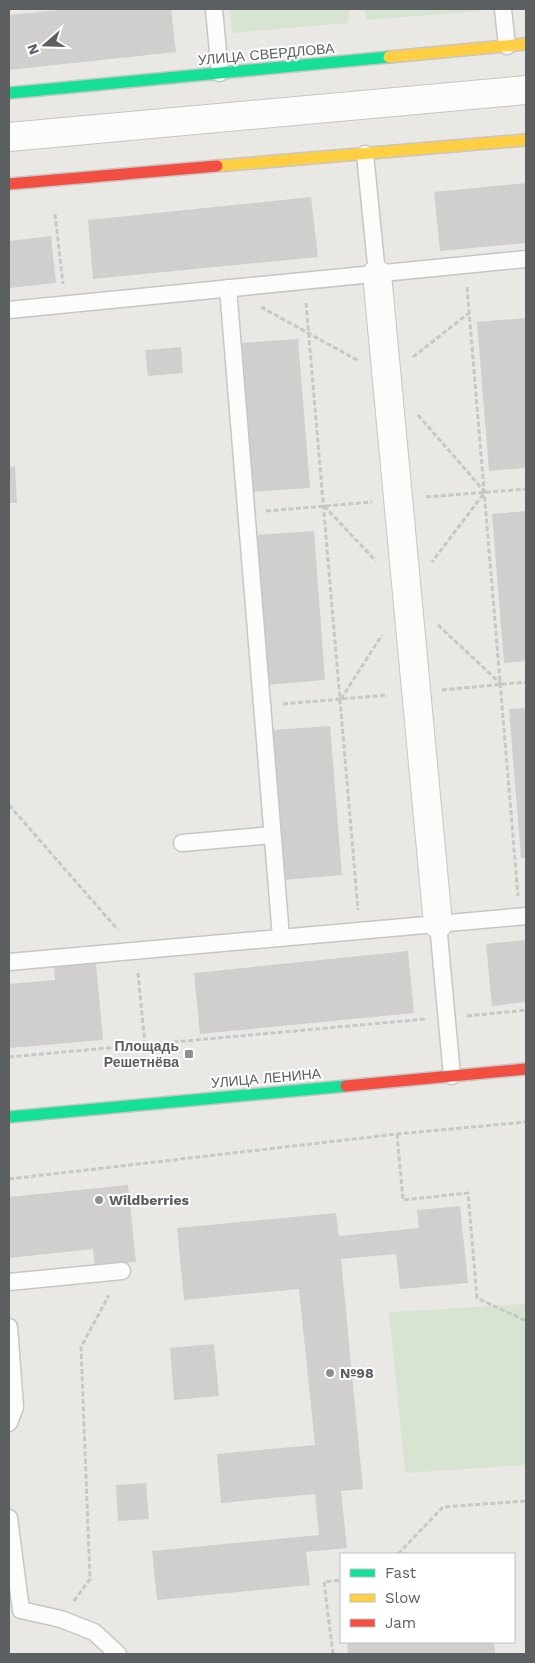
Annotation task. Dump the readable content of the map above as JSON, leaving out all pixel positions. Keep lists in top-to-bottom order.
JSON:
{
  "streets": {
    "street": ["УЛИЦА СВЕРДЛОВА", "УЛИЦА ЛЕНИНА"]
  },
  "places": {
    "transit": ["Площадь Решетнёва"],
    "other": ["Wildberries", "№98"]
  },
  "legend": ["Fast", "Slow", "Jam"],
  "north": "left"
}
